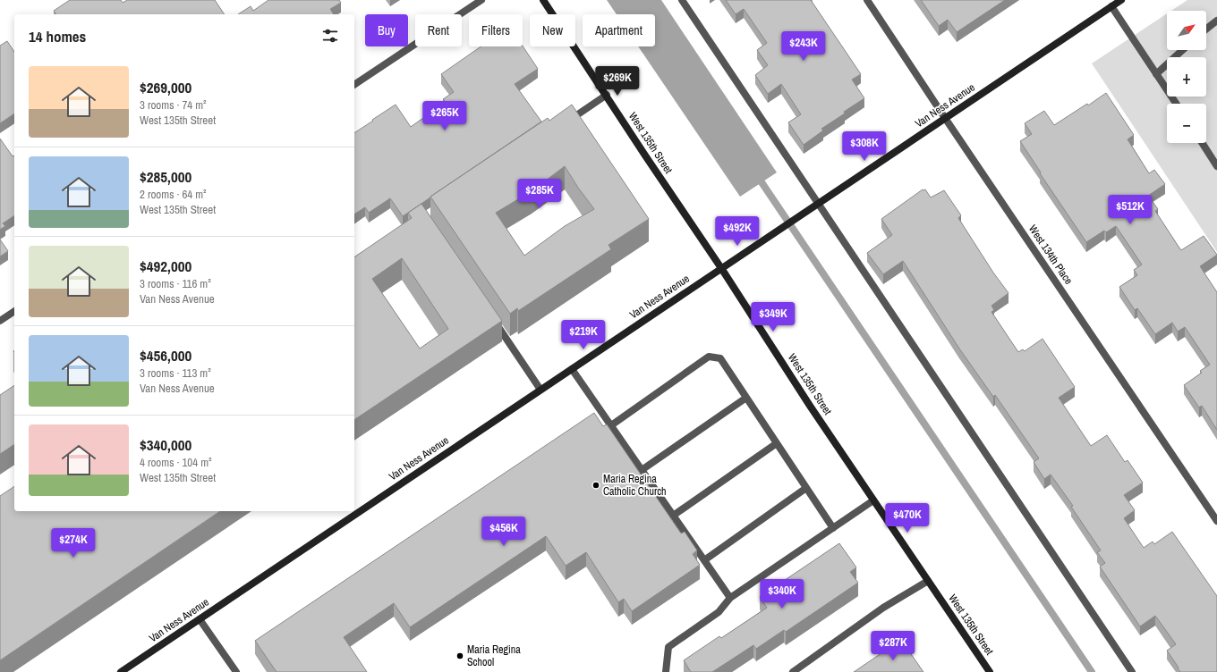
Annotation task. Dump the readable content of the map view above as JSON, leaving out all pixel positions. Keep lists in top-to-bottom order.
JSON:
{
  "streets": {
    "main road": ["Van Ness Avenue", "West 135th Street"],
    "street": ["West 134th Place"]
  },
  "crossings": [
    ["Van Ness Avenue", "West 135th Street"],
    ["Van Ness Avenue", "West 134th Place"]
  ],
  "places": ["Maria Regina Catholic Church", "Maria Regina School"],
  "north": "top right",
  "page": {
    "map_buttons": ["+", "−"],
    "chip": [
      "Buy",
      "Rent",
      "Filters",
      "New",
      "Apartment"
    ],
    "heading": "14 homes",
    "price": [
      "$243K",
      "$269K",
      "$265K",
      "$308K",
      "$285K",
      "$512K",
      "$492K",
      "$349K",
      "$219K",
      "$470K",
      "$456K",
      "$274K",
      "$340K",
      "$287K"
    ],
    "list": [
      {
        "name": "$269,000",
        "note": "3 rooms · 74 m² · West 135th Street"
      },
      {
        "name": "$285,000",
        "note": "2 rooms · 64 m² · West 135th Street"
      },
      {
        "name": "$492,000",
        "note": "3 rooms · 116 m² · Van Ness Avenue"
      },
      {
        "name": "$456,000",
        "note": "3 rooms · 113 m² · Van Ness Avenue"
      },
      {
        "name": "$340,000",
        "note": "4 rooms · 104 m² · West 135th Street"
      }
    ]
  }
}
